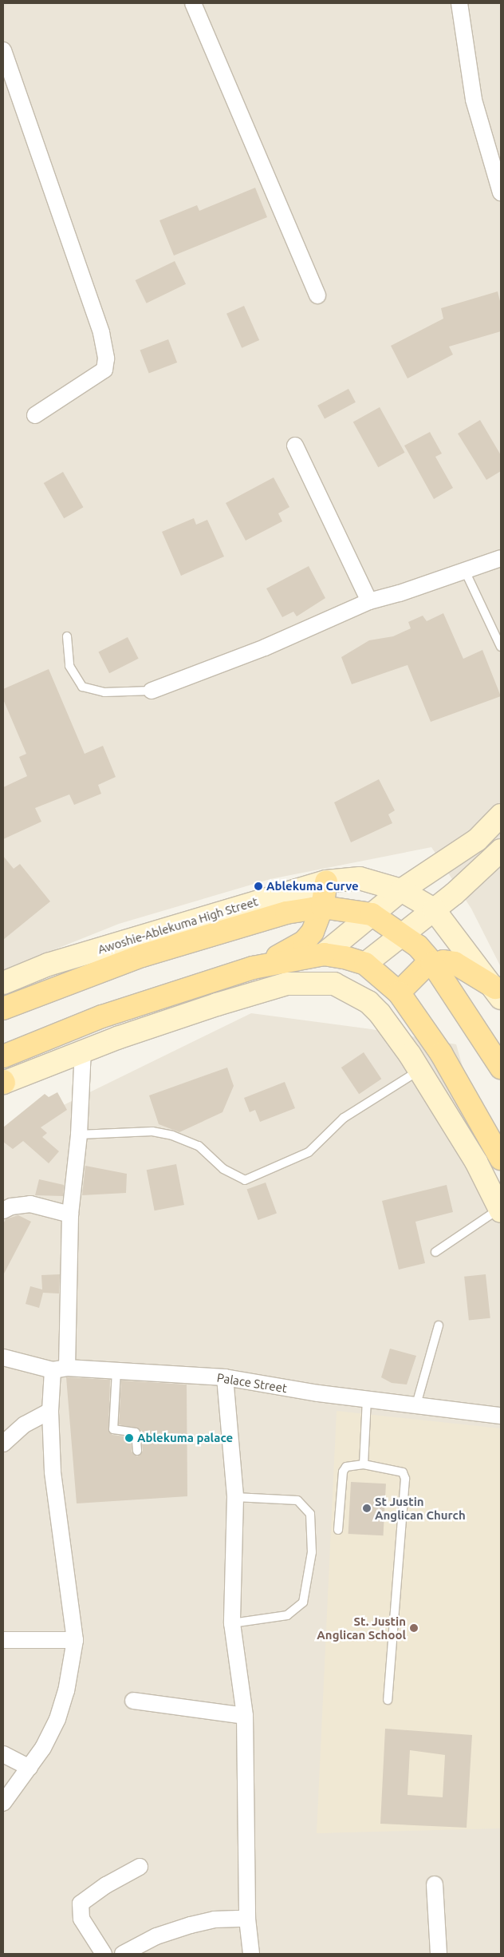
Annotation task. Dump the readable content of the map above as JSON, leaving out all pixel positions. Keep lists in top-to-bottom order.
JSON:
{
  "streets": {
    "main road": ["Awoshie-Ablekuma High Street"],
    "street": ["Palace Street"]
  },
  "places": [
    "Ablekuma Curve",
    "Ablekuma palace",
    "St Justin Anglican Church",
    "St. Justin Anglican School"
  ]
}
